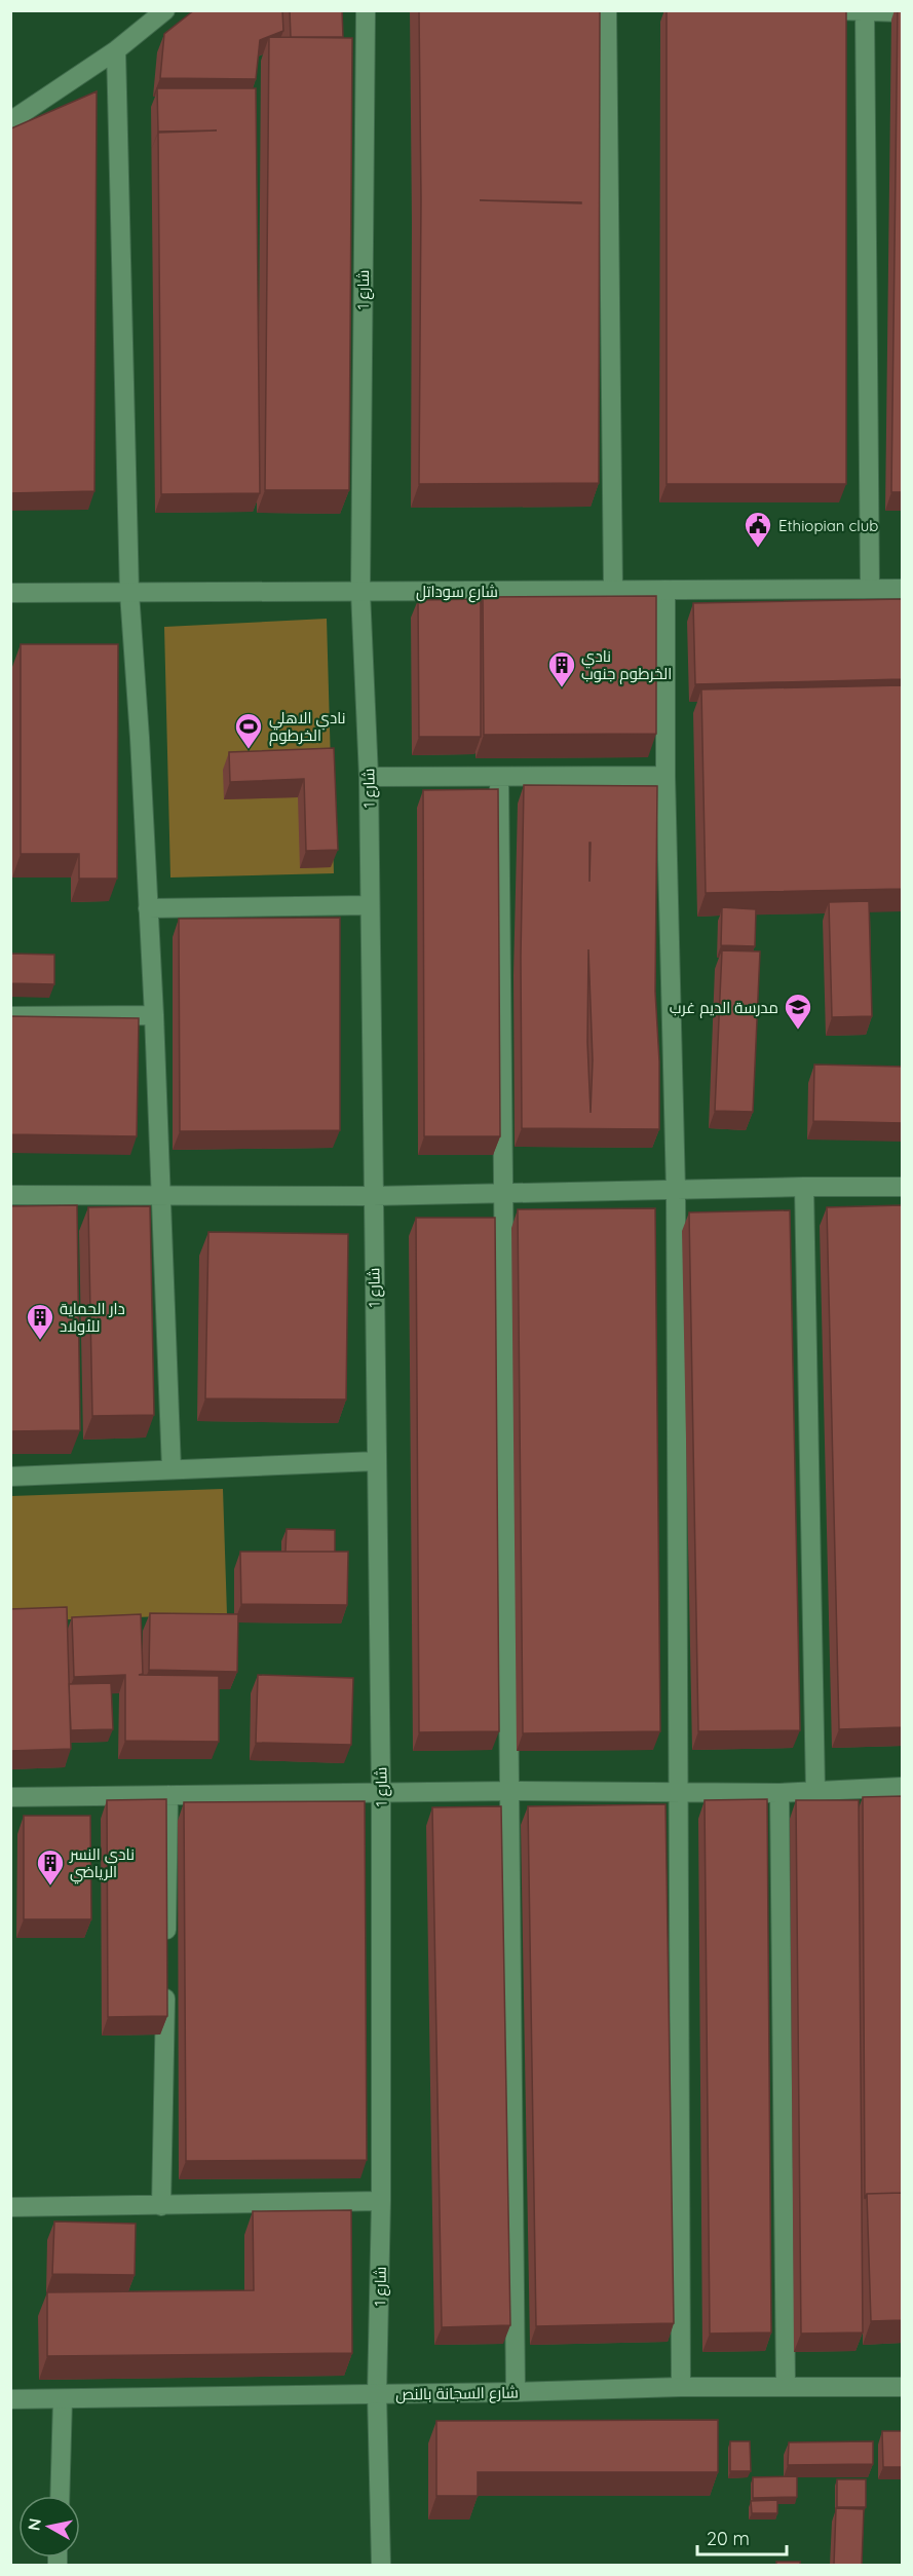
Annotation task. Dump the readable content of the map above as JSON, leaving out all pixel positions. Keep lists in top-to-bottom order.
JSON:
{
  "streets": {
    "street": ["شارع 1", "شارع سوداتل", "شارع السجانة بالنص"]
  },
  "crossings": [
    ["شارع 1", "شارع سوداتل"],
    ["شارع 1", "شارع السجانة بالنص"]
  ],
  "places": {
    "public building": ["Ethiopian club"],
    "building": ["نادي الخرطوم جنوب", "دار الحماية للأولاد", "نادي النسر الرياضي"],
    "sports": ["نادي الاهلي الخرطوم"],
    "school or university": ["مدرسة الديم غرب"]
  },
  "scale_bar": "20 m",
  "north": "left"
}
